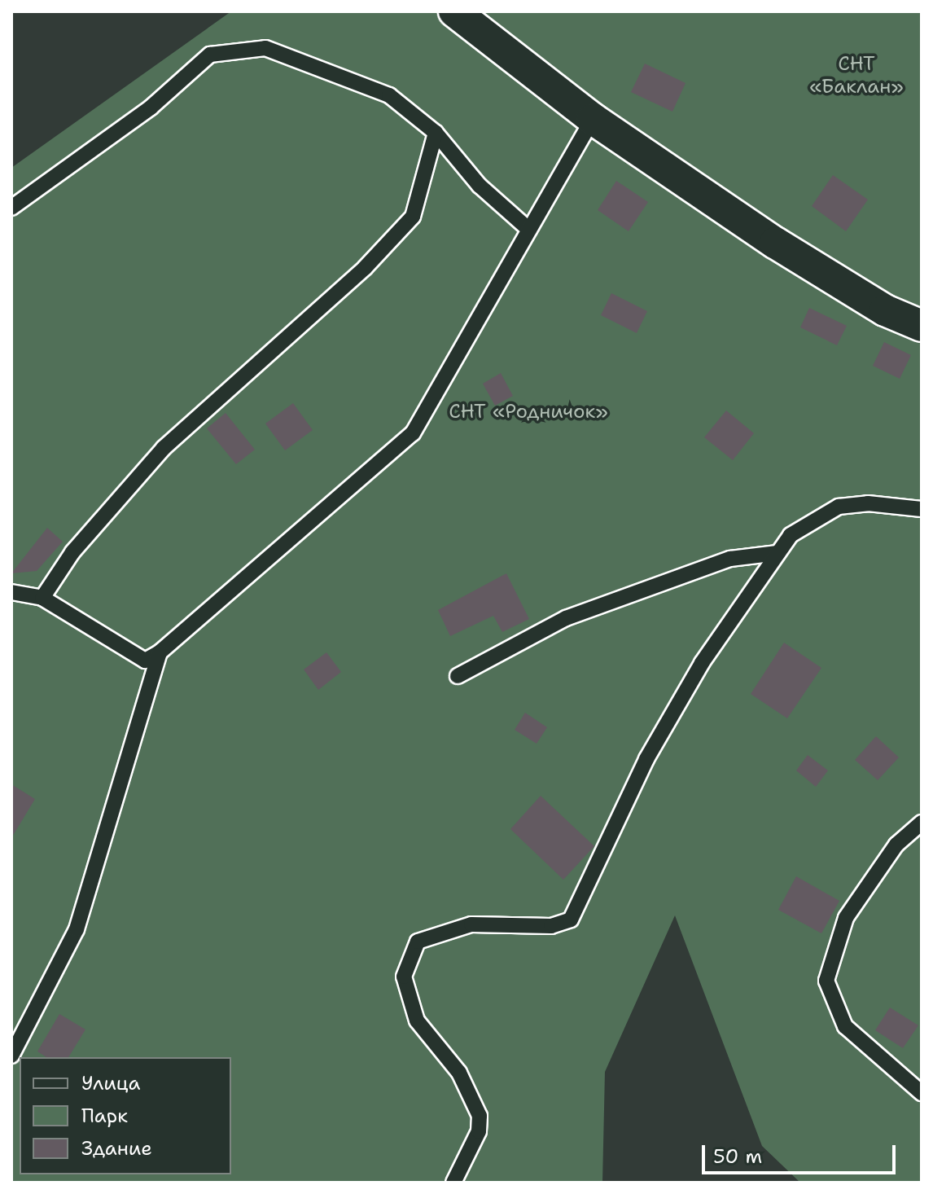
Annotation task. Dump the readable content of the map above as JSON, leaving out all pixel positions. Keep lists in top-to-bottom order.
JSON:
{
  "parks": ["СНТ «Баклан»", "СНТ «Родничок»"],
  "legend": ["Улица", "Парк", "Здание"],
  "scale_bar": "50 m"
}
